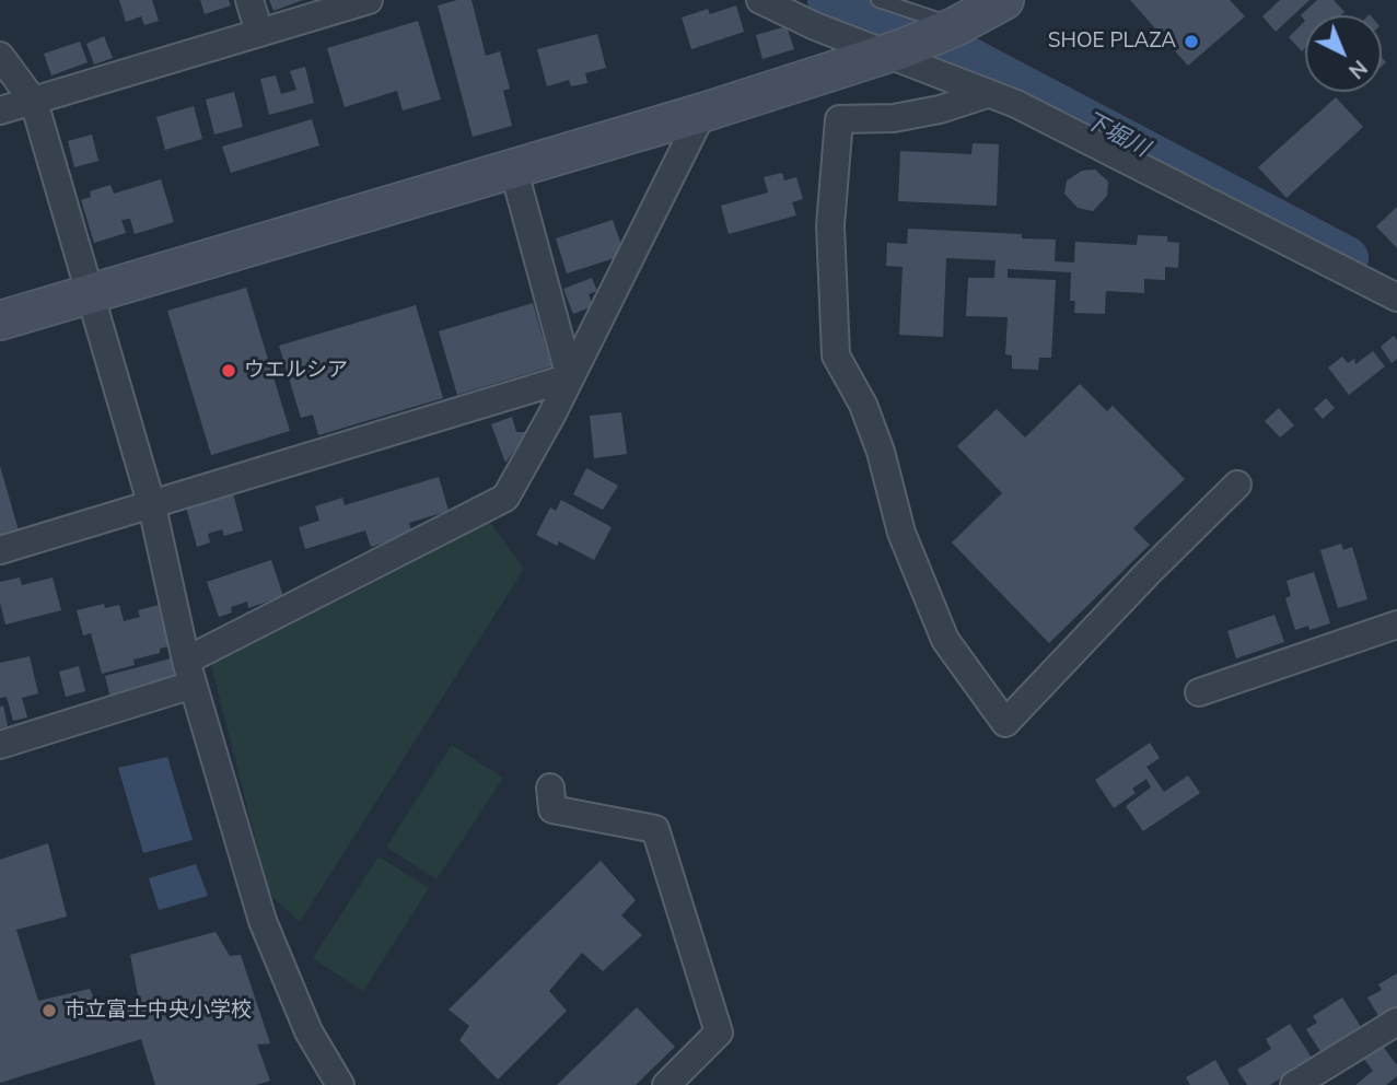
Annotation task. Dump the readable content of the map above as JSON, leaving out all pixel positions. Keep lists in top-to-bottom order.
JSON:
{
  "water": ["下堀川"],
  "places": ["SHOE PLAZA", "ウエルシア", "市立富士中央小学校"],
  "north": "bottom right"
}
